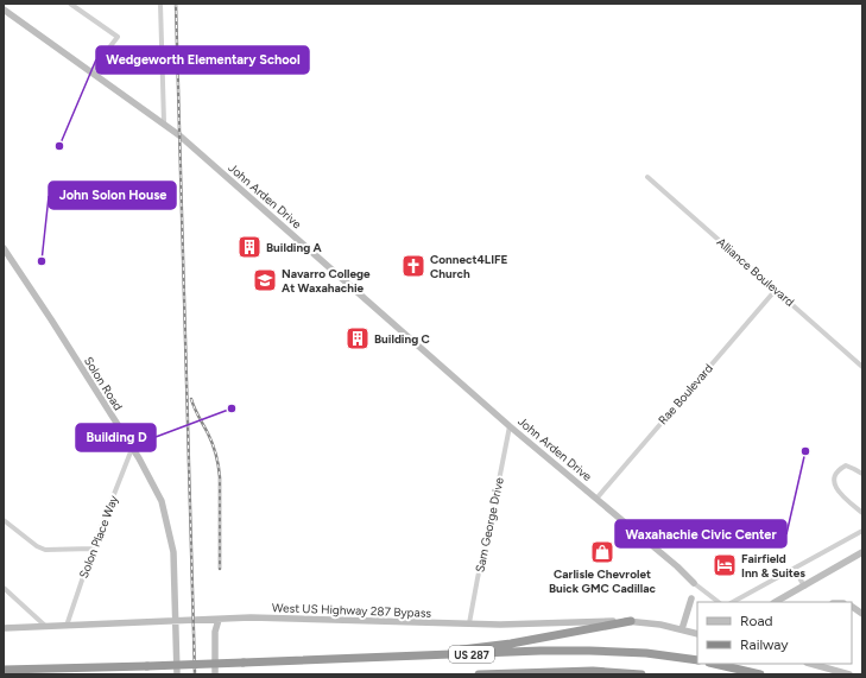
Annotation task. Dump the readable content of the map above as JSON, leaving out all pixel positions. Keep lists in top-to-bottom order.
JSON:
{
  "streets": {
    "highway": ["US 287"],
    "main road": ["John Arden Drive", "Solon Road", "West US Highway 287 Bypass"],
    "street": [
      "Alliance Boulevard",
      "Rae Boulevard",
      "Sam George Drive",
      "Solon Place Way"
    ]
  },
  "crossings": [
    ["John Arden Drive", "Rae Boulevard"],
    ["John Arden Drive", "Sam George Drive"],
    ["Alliance Boulevard", "Rae Boulevard"],
    ["Solon Road", "Solon Place Way"],
    ["Solon Road", "West US Highway 287 Bypass"],
    ["Sam George Drive", "West US Highway 287 Bypass"],
    ["Solon Place Way", "West US Highway 287 Bypass"]
  ],
  "places": {
    "other": [
      "Wedgeworth Elementary School",
      "John Solon House",
      "Building D",
      "Waxahachie Civic Center"
    ],
    "building": ["Building A", "Building C"],
    "church": ["Connect4LIFE Church"],
    "school or university": ["Navarro College At Waxahachie"],
    "shop": ["Carlisle Chevrolet Buick GMC Cadillac"],
    "hotel": ["Fairfield Inn & Suites"]
  },
  "legend": ["Road", "Railway"]
}
